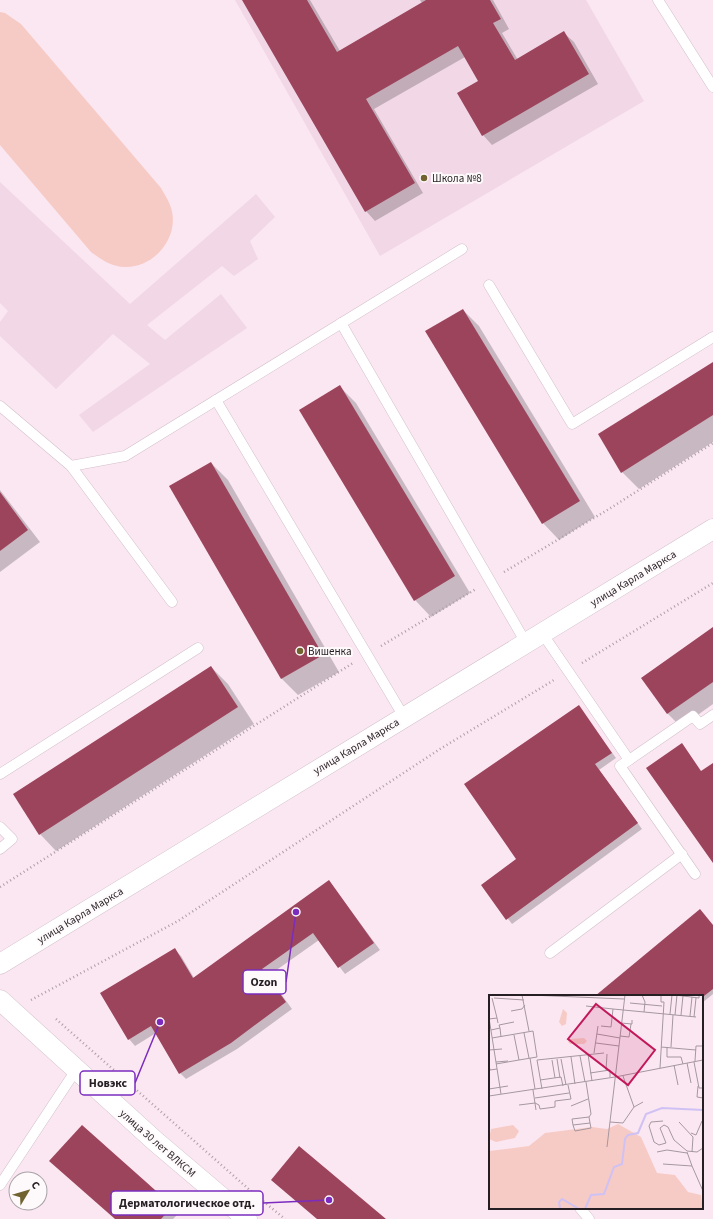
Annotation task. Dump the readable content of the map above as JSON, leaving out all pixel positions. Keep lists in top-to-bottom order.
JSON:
{
  "streets": {
    "street": ["улица Карла Маркса", "улица 30 лет ВЛКСМ"]
  },
  "places": [
    "Школа №8",
    "Вишенка",
    "Ozon",
    "Новэкс",
    "Дерматологическое отд."
  ],
  "north": "top right"
}
